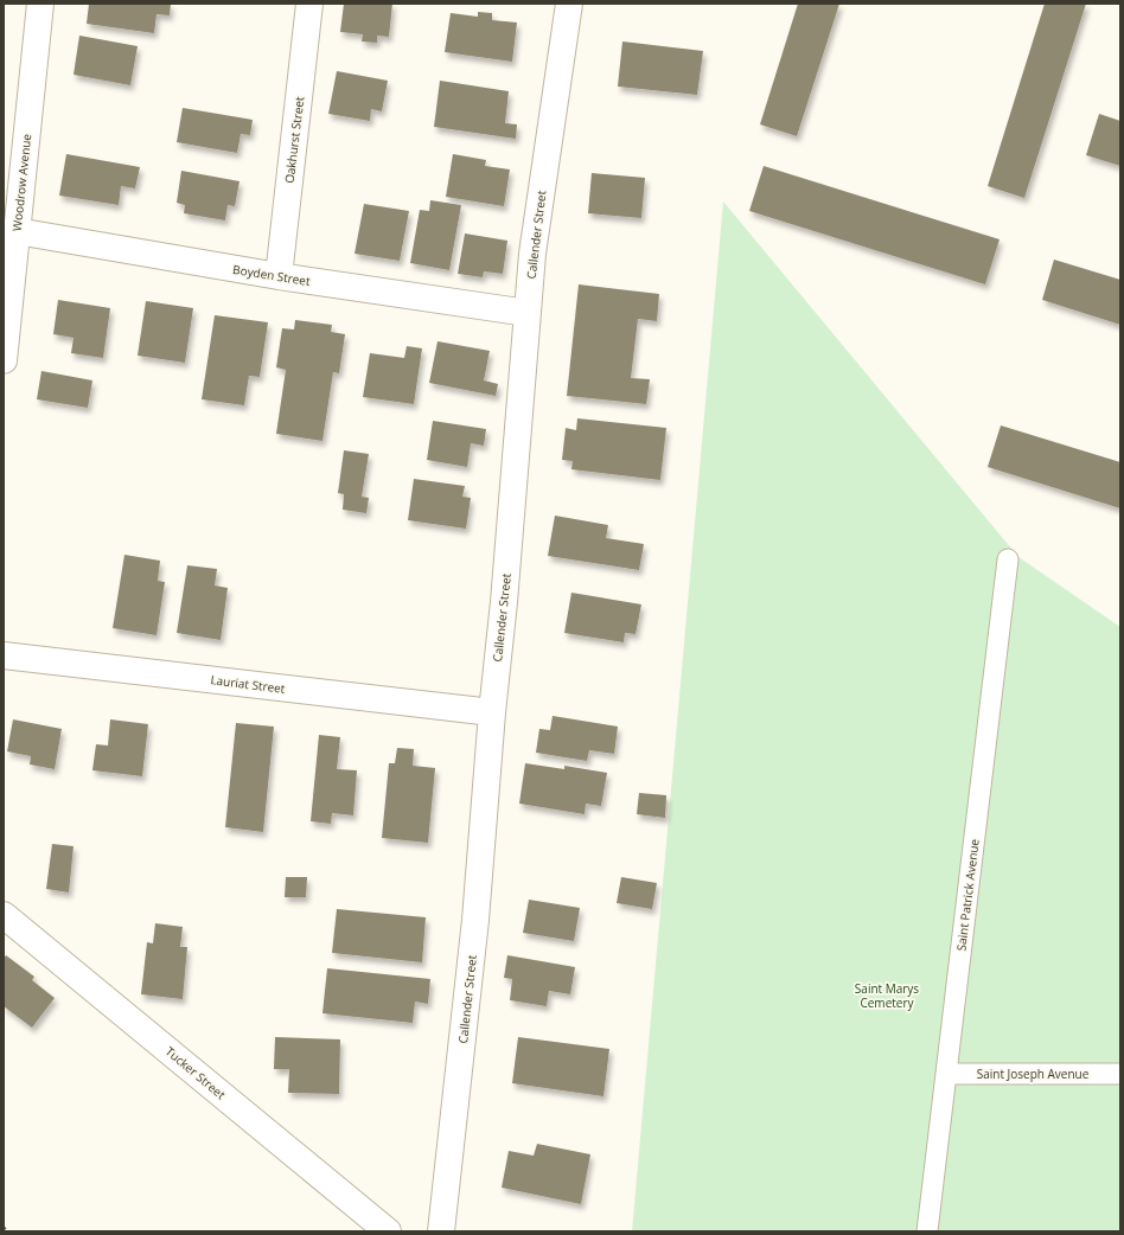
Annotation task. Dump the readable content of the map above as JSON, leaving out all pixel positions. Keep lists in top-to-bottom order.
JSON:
{
  "streets": {
    "street": [
      "Oakhurst Street",
      "Woodrow Avenue",
      "Callender Street",
      "Boyden Street",
      "Lauriat Street",
      "Tucker Street"
    ],
    "lane": ["Saint Patrick Avenue", "Saint Joseph Avenue"]
  },
  "crossings": [
    ["Oakhurst Street", "Boyden Street"],
    ["Woodrow Avenue", "Boyden Street"],
    ["Callender Street", "Boyden Street"],
    ["Callender Street", "Lauriat Street"],
    ["Saint Patrick Avenue", "Saint Joseph Avenue"]
  ],
  "parks": ["Saint Marys Cemetery"]
}
